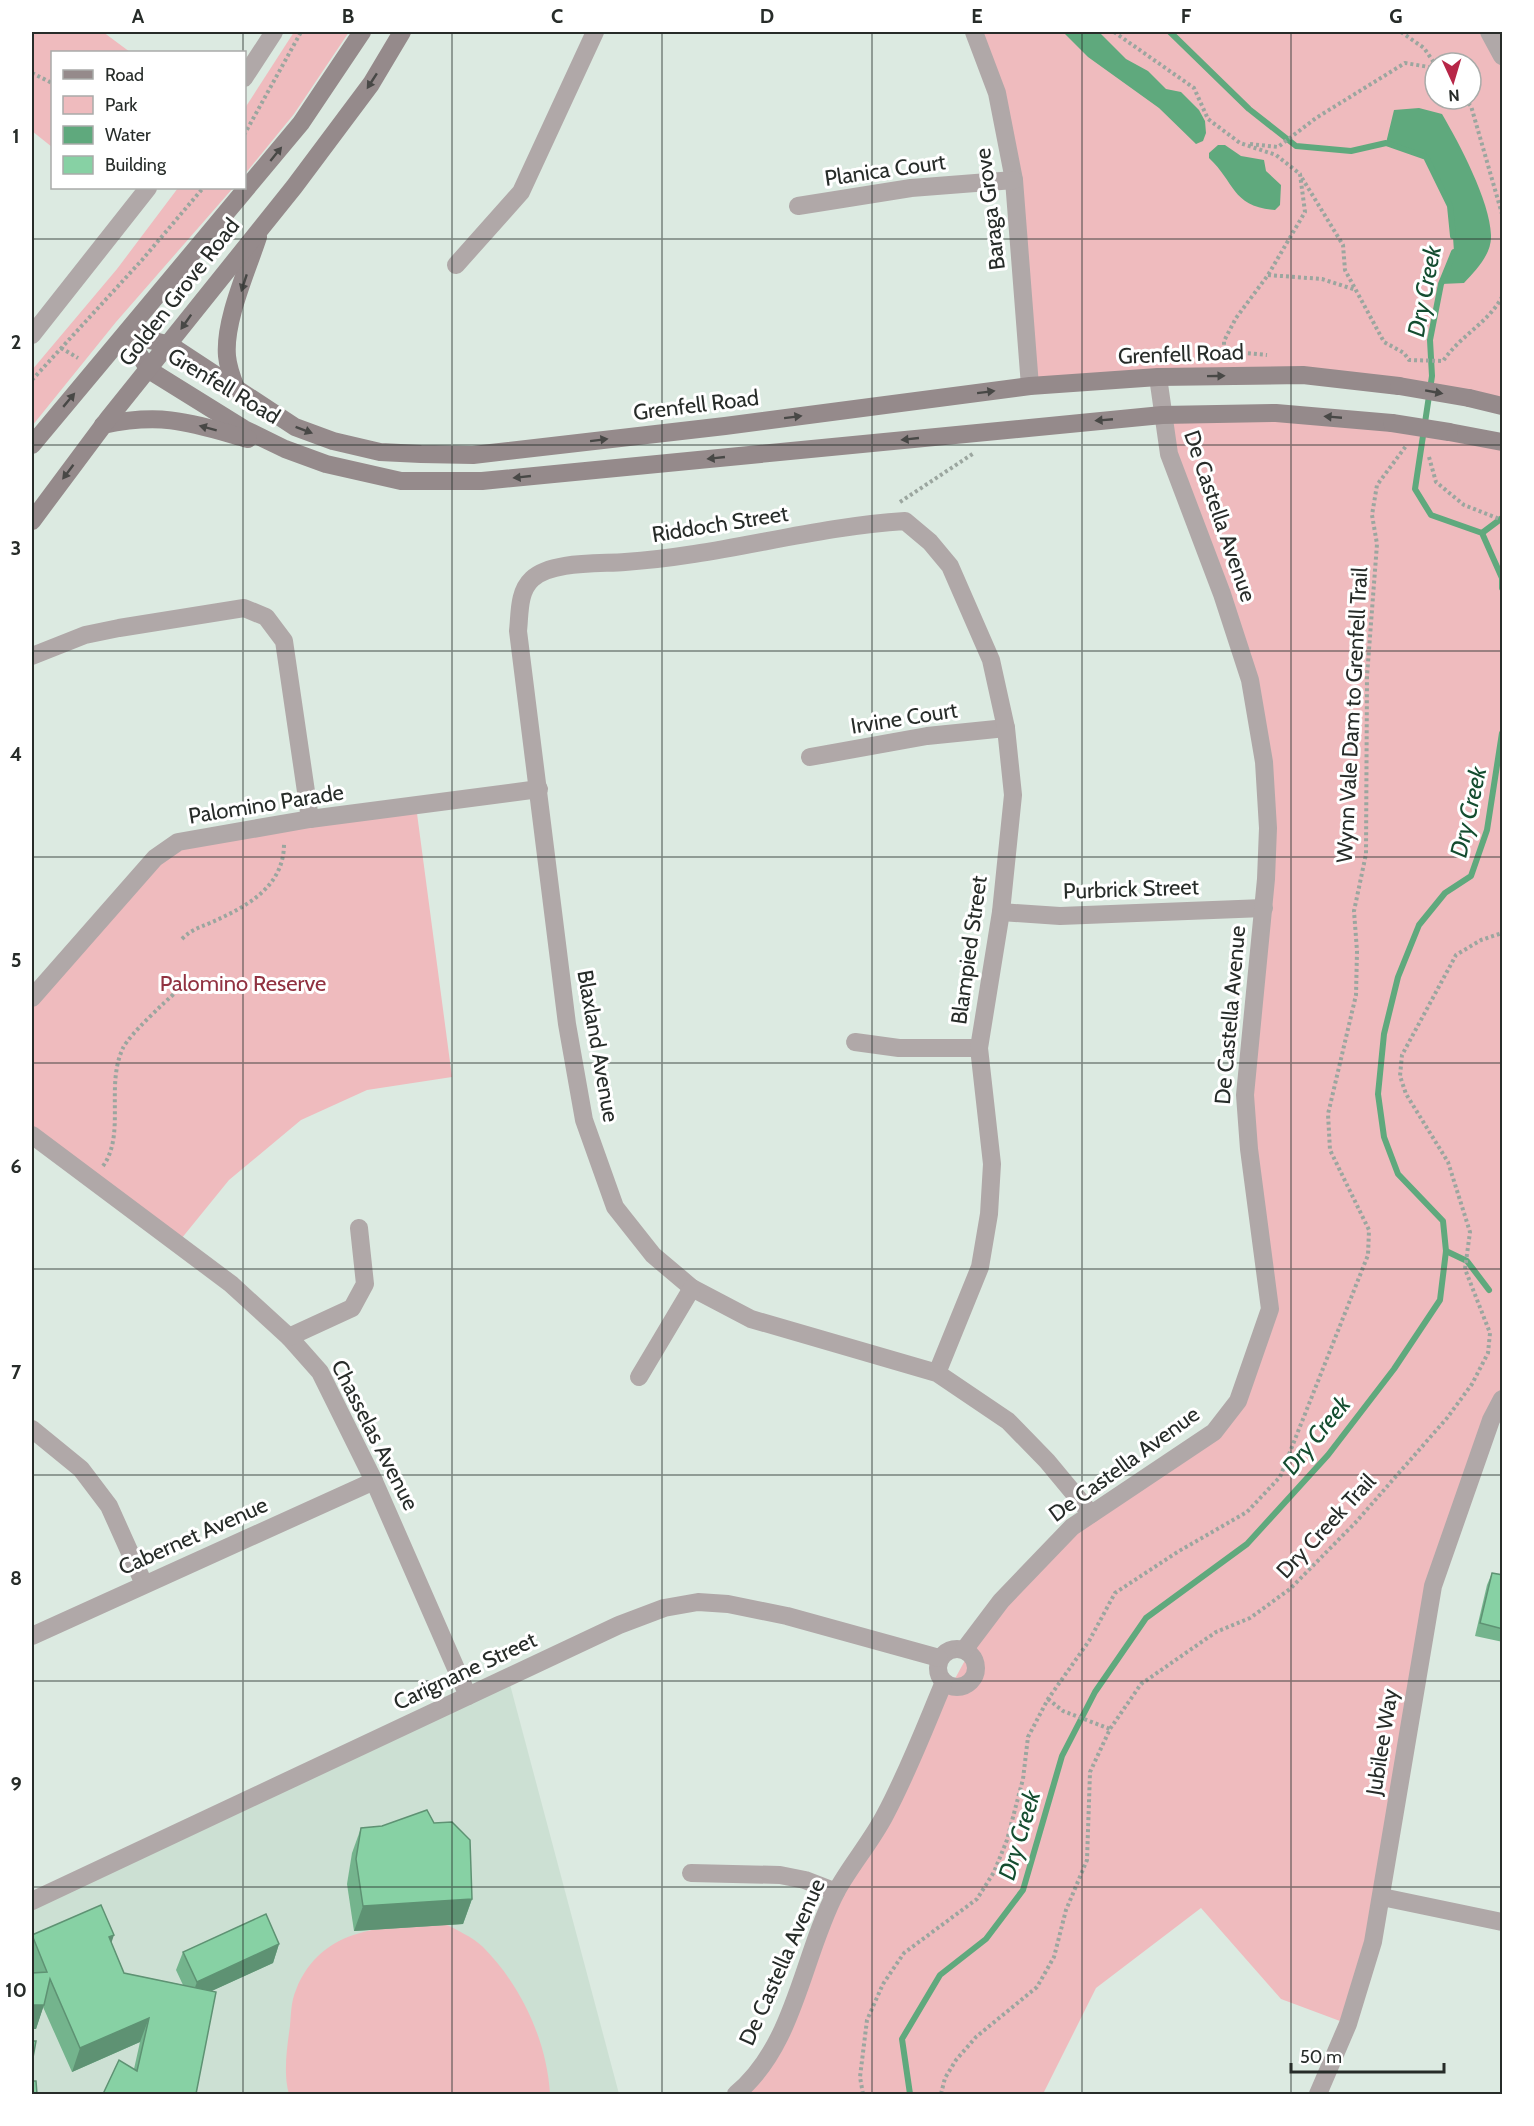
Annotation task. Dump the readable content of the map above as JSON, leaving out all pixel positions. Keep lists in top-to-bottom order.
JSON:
{
  "streets": {
    "main road": ["Golden Grove Road", "Grenfell Road"],
    "street": [
      "Planica Court",
      "Baraga Grove",
      "De Castella Avenue",
      "Riddoch Street",
      "Irvine Court",
      "Palomino Parade",
      "Purbrick Street",
      "Blampied Street",
      "Blaxland Avenue",
      "Chasselas Avenue",
      "Cabernet Avenue",
      "Carignane Street",
      "Jubilee Way"
    ],
    "path": ["Wynn Vale Dam to Grenfell Trail", "Dry Creek Trail"]
  },
  "crossings": [
    ["Planica Court", "Baraga Grove"],
    ["Baraga Grove", "Grenfell Road"],
    ["Golden Grove Road", "Grenfell Road"],
    ["Grenfell Road", "De Castella Avenue"],
    ["De Castella Avenue", "Purbrick Street"],
    ["De Castella Avenue", "Blaxland Avenue"],
    ["De Castella Avenue", "Carignane Street"],
    ["Riddoch Street", "Blampied Street"],
    ["Riddoch Street", "Blaxland Avenue"],
    ["Irvine Court", "Blampied Street"],
    ["Palomino Parade", "Blaxland Avenue"],
    ["Purbrick Street", "Blampied Street"],
    ["Blampied Street", "Blaxland Avenue"],
    ["Chasselas Avenue", "Cabernet Avenue"],
    ["Chasselas Avenue", "Carignane Street"]
  ],
  "water": ["Dry Creek"],
  "parks": ["Palomino Reserve"],
  "legend": [
    "Road",
    "Park",
    "Water",
    "Building"
  ],
  "scale_bar": "50 m",
  "north": "bottom",
  "grid": {
    "columns": [
      "A",
      "B",
      "C",
      "D",
      "E",
      "F",
      "G"
    ],
    "rows": [
      "1",
      "2",
      "3",
      "4",
      "5",
      "6",
      "7",
      "8",
      "9",
      "10"
    ]
  }
}
